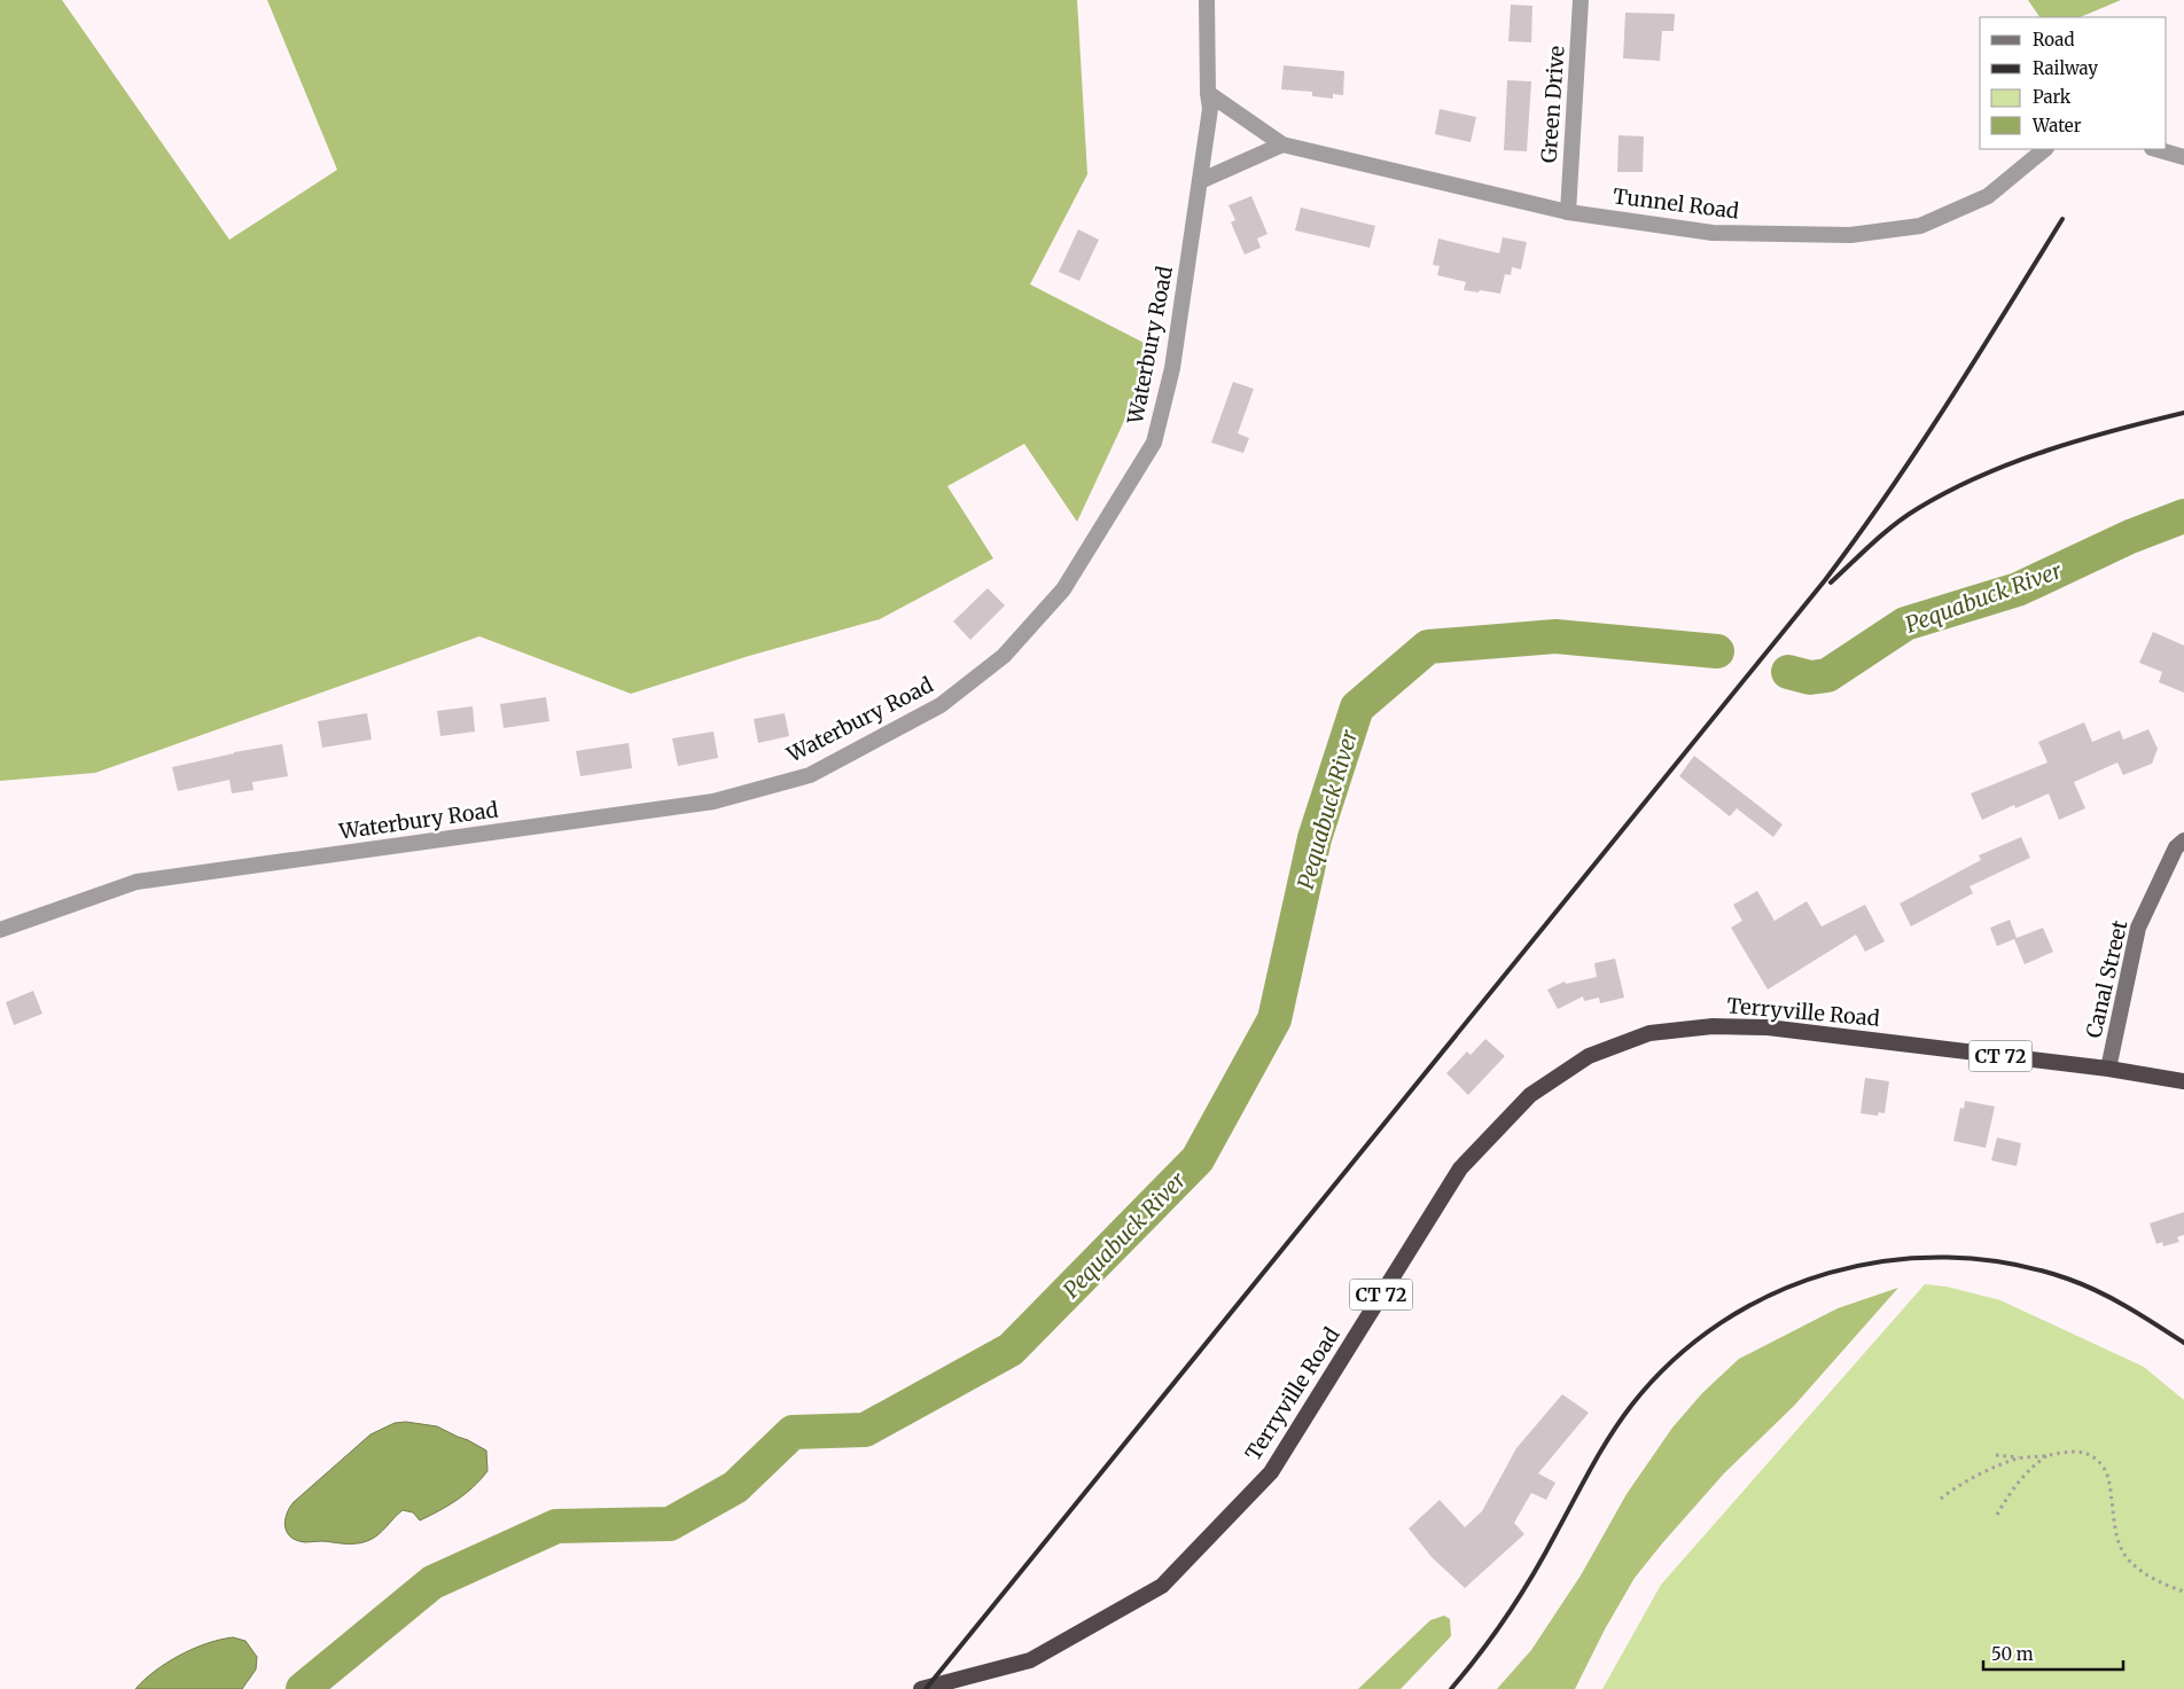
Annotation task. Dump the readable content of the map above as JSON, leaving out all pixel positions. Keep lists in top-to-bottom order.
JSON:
{
  "streets": {
    "highway": ["Terryville Road", "CT 72"],
    "main road": ["Canal Street"],
    "street": ["Green Drive", "Tunnel Road", "Waterbury Road"]
  },
  "crossings": [
    ["Green Drive", "Tunnel Road"],
    ["Tunnel Road", "Waterbury Road"],
    ["Canal Street", "Terryville Road"],
    ["Canal Street", "CT 72"],
    ["Terryville Road", "CT 72"]
  ],
  "water": ["Pequabuck River"],
  "legend": [
    "Road",
    "Railway",
    "Park",
    "Water"
  ],
  "scale_bar": "50 m"
}
